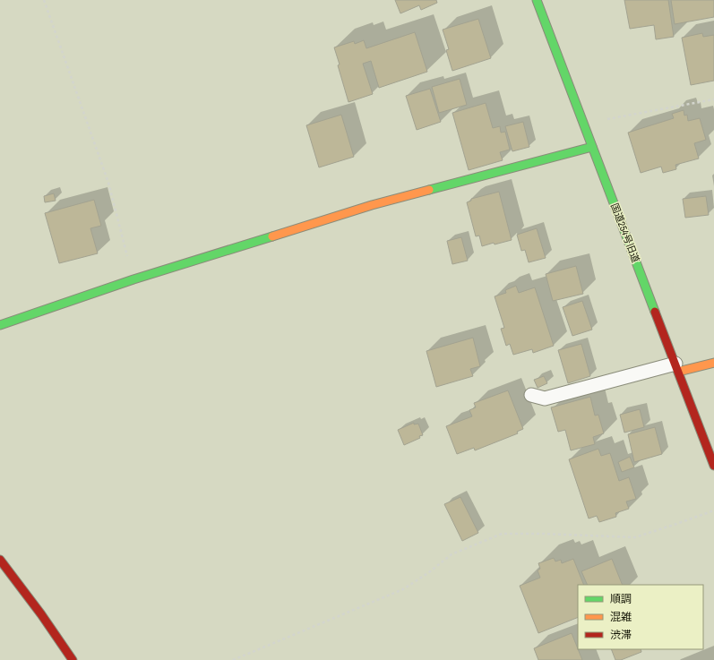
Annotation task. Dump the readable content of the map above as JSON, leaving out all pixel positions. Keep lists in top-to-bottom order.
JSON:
{
  "streets": {
    "street": ["国道254号旧道"]
  },
  "legend": ["順調", "混雑", "渋滞"]
}
